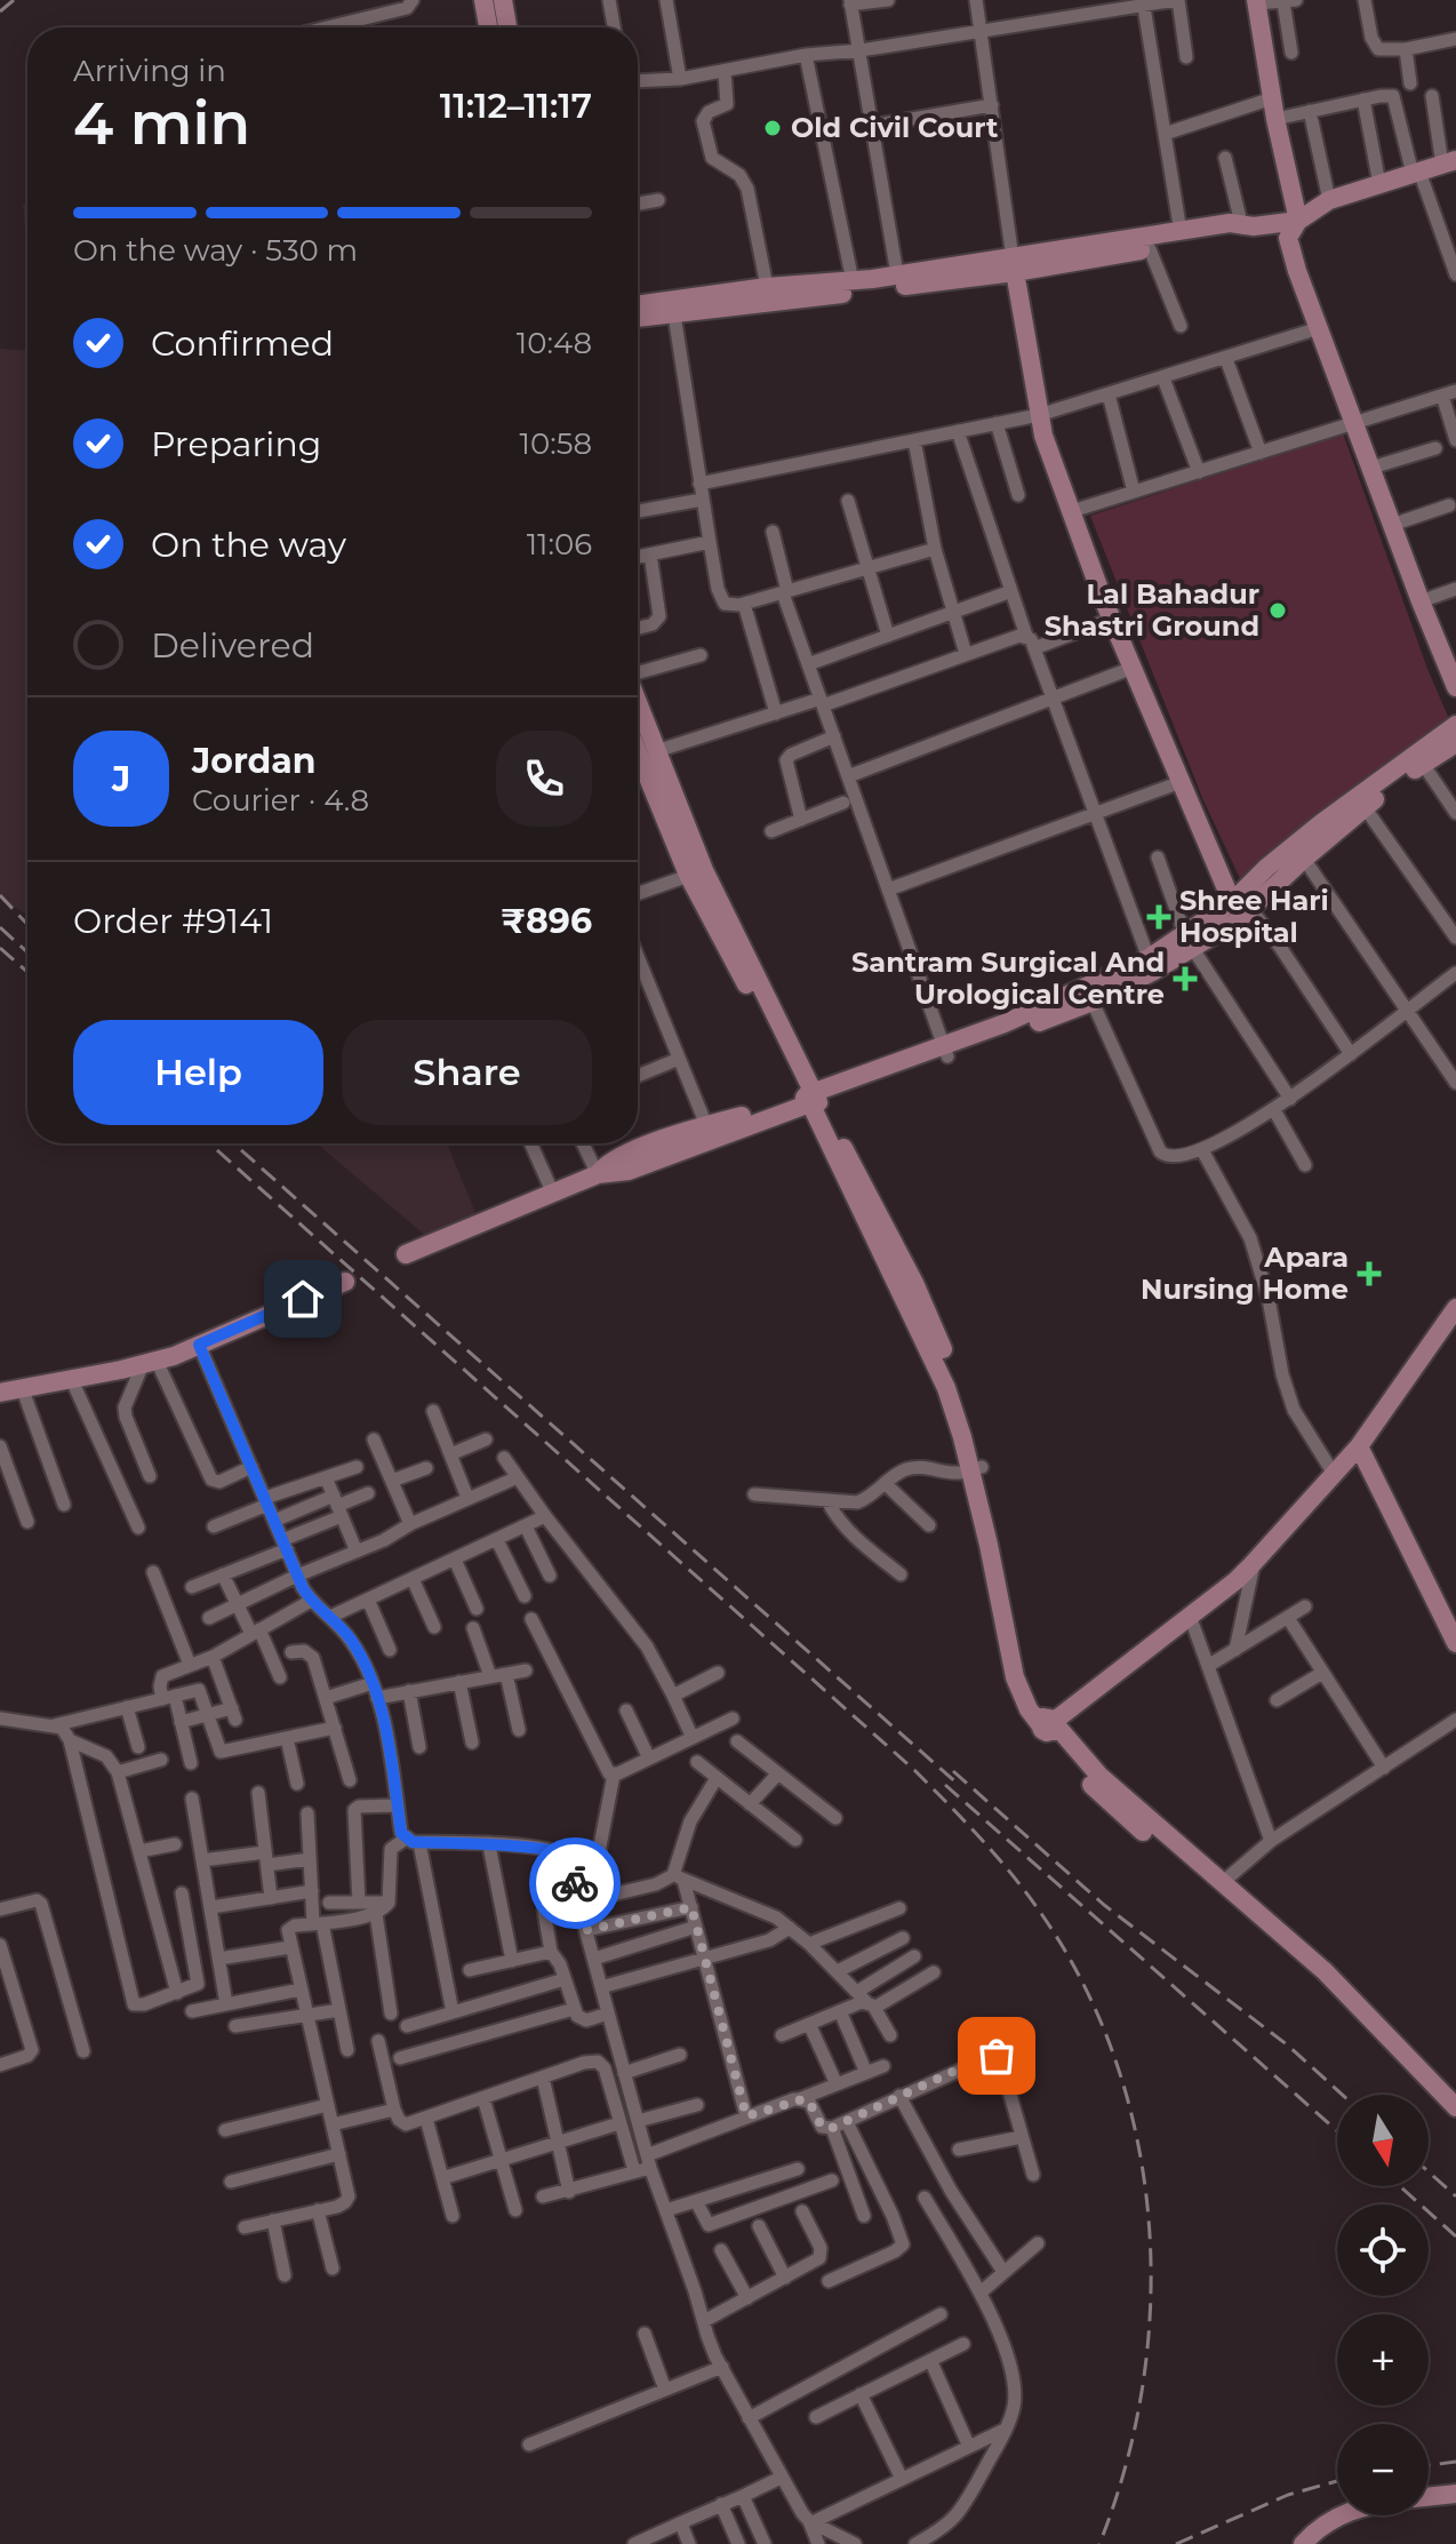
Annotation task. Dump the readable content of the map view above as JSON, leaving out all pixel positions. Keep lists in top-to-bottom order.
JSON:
{
  "places": {
    "other": ["Old Civil Court", "Lal Bahadur Shastri Ground"],
    "health": ["Shree Hari Hospital", "Santram Surgical And Urological Centre", "Apara Nursing Home"]
  },
  "north": "bottom",
  "page": {
    "heading": ["4 min", "Arriving in", "11:12–11:17"],
    "panel": [
      "Jordan",
      "Courier · 4.8",
      "Order #9141",
      "₹896"
    ],
    "bar": "On the way · 530 m",
    "list": [
      ["Confirmed", "10:48"],
      ["Preparing", "10:58"],
      ["On the way", "11:06"],
      "Delivered"
    ],
    "round": "J",
    "buttons": ["Help", "Share"],
    "map_buttons": ["+", "−"]
  }
}
